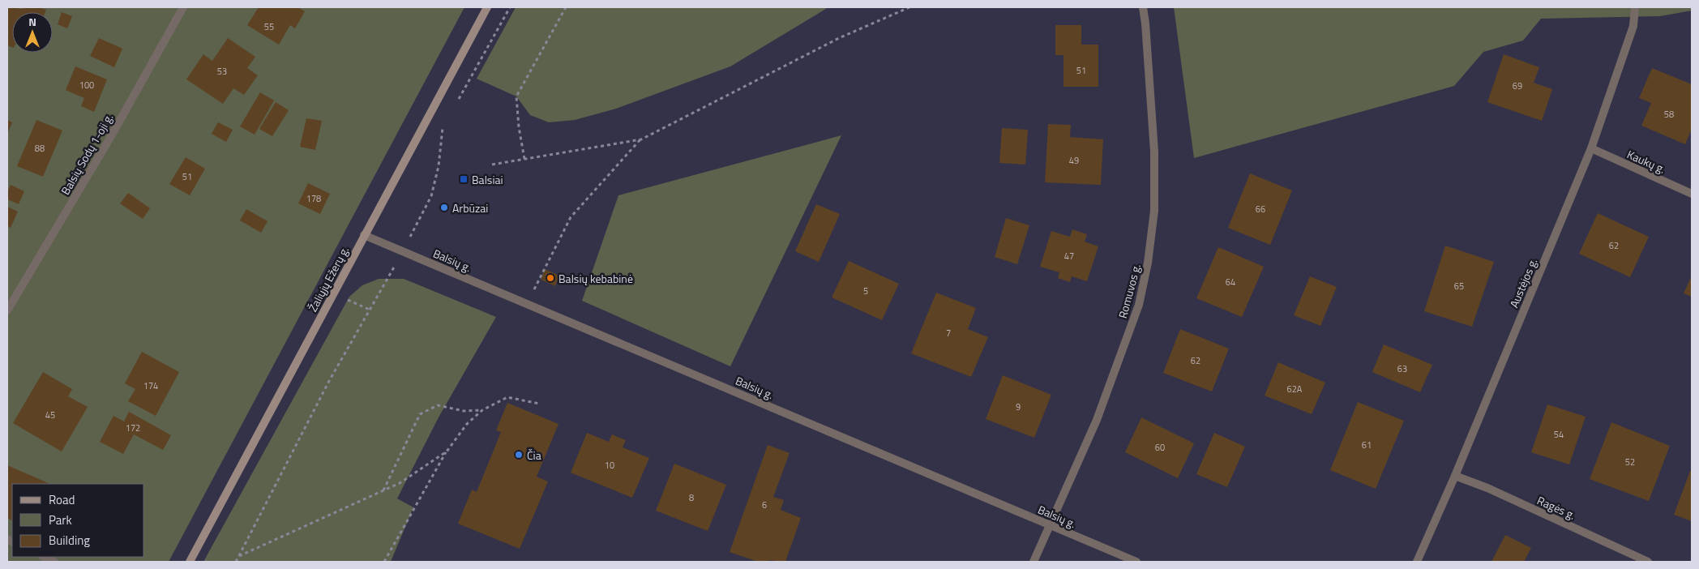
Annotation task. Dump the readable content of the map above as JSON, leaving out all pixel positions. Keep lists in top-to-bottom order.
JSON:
{
  "streets": {
    "main road": ["Žaliųjų Ežerų g."],
    "street": [
      "Balsių Sodų 1-oji g.",
      "Kaukų g.",
      "Balsių g.",
      "Austėjos g.",
      "Romuvos g.",
      "Ragės g."
    ]
  },
  "crossings": [
    ["Kaukų g.", "Austėjos g."],
    ["Balsių g.", "Žaliųjų Ežerų g."],
    ["Balsių g.", "Romuvos g."],
    ["Austėjos g.", "Ragės g."]
  ],
  "places": {
    "transit": ["Balsiai"],
    "other": ["Arbūzai", "Balsių kebabinė", "Čia"]
  },
  "house_numbers": [
    "55",
    "51",
    "53",
    "100",
    "69",
    "58",
    "88",
    "49",
    "51",
    "178",
    "66",
    "62",
    "47",
    "64",
    "65",
    "5",
    "7",
    "62",
    "63",
    "174",
    "62A",
    "9",
    "45",
    "172",
    "54",
    "61",
    "60",
    "52",
    "10",
    "8",
    "6"
  ],
  "legend": ["Road", "Park", "Building"],
  "north": "top"
}
